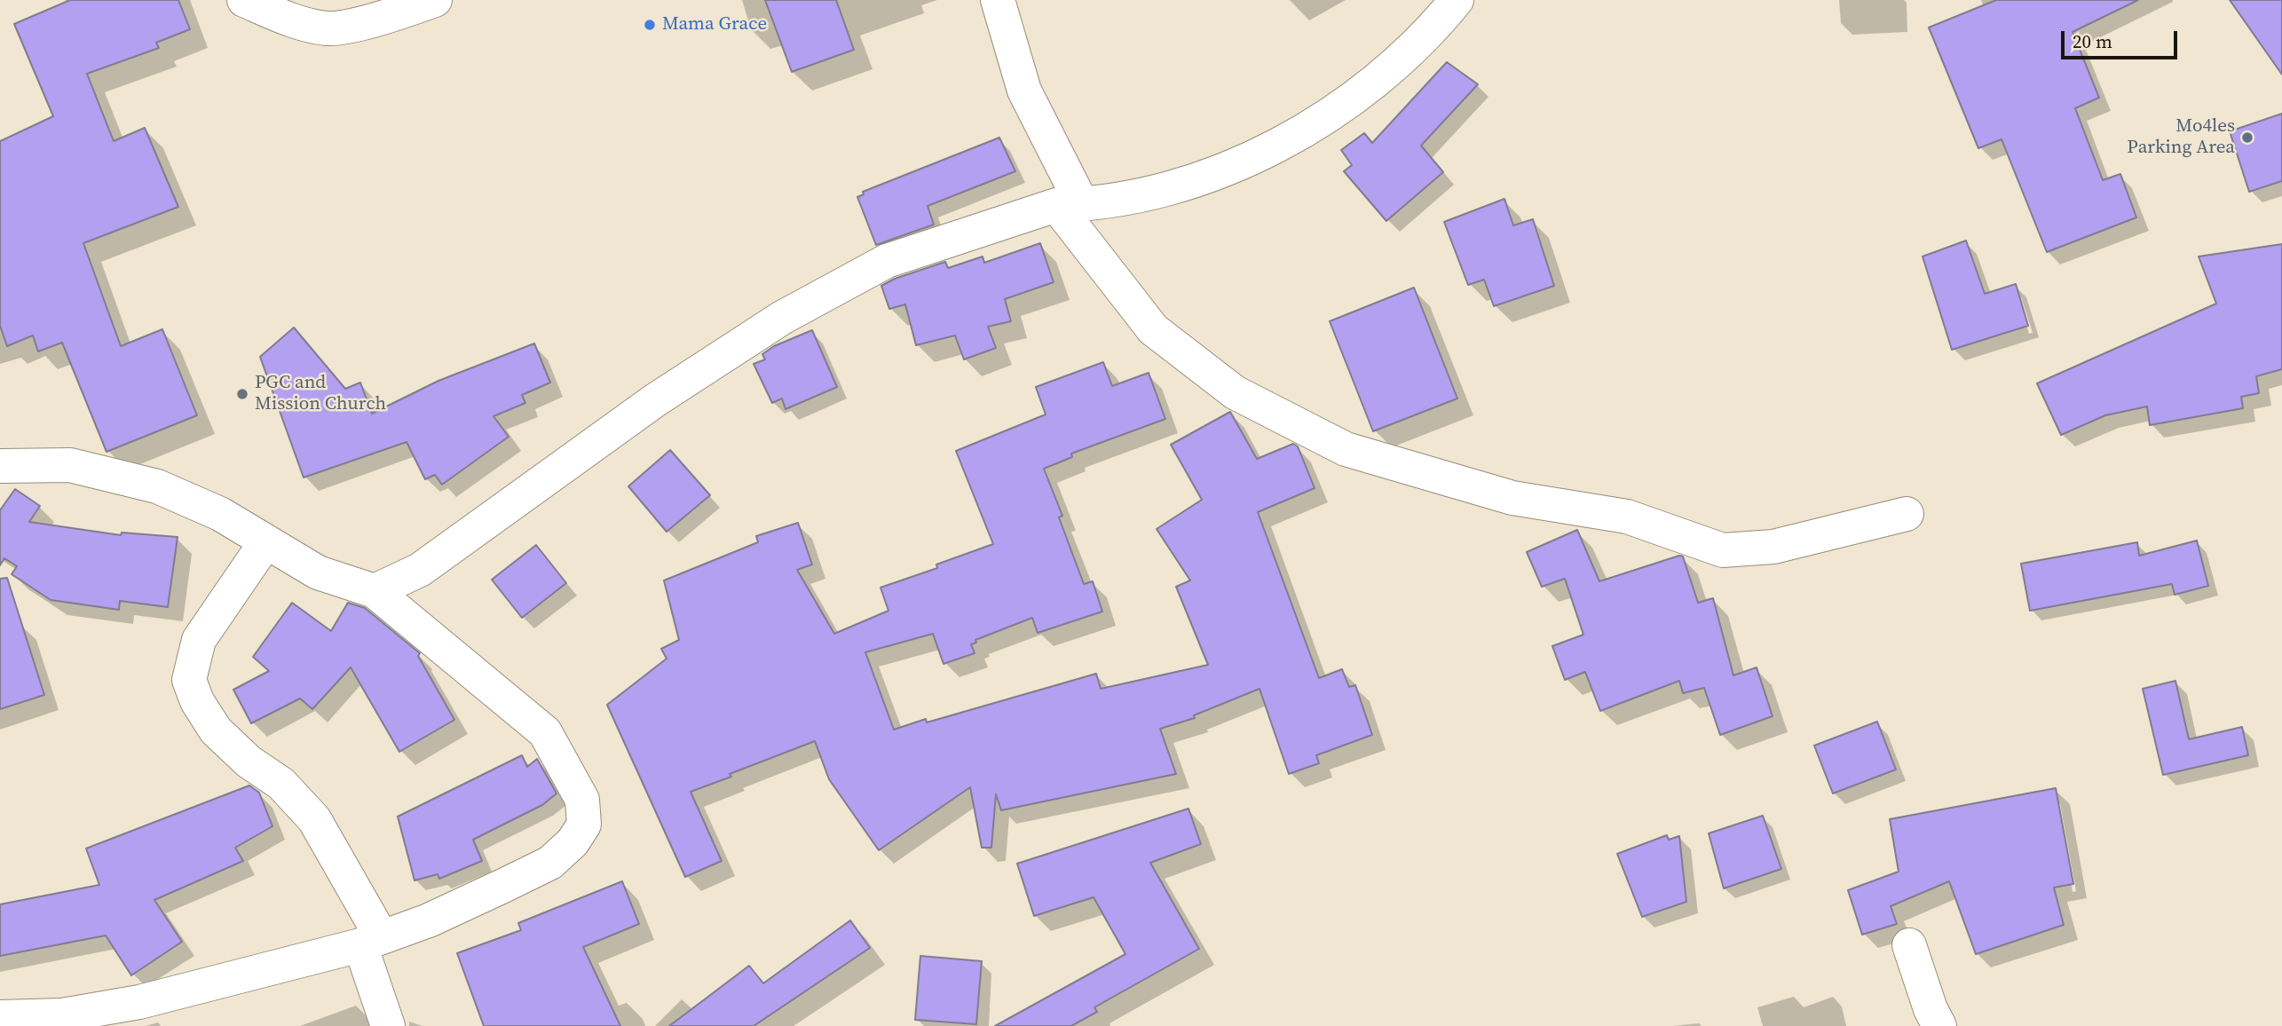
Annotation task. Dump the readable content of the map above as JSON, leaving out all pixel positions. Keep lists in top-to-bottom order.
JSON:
{
  "places": ["Mama Grace", "Mo4les Parking Area", "PGC and Mission Church"],
  "scale_bar": "20 m"
}
